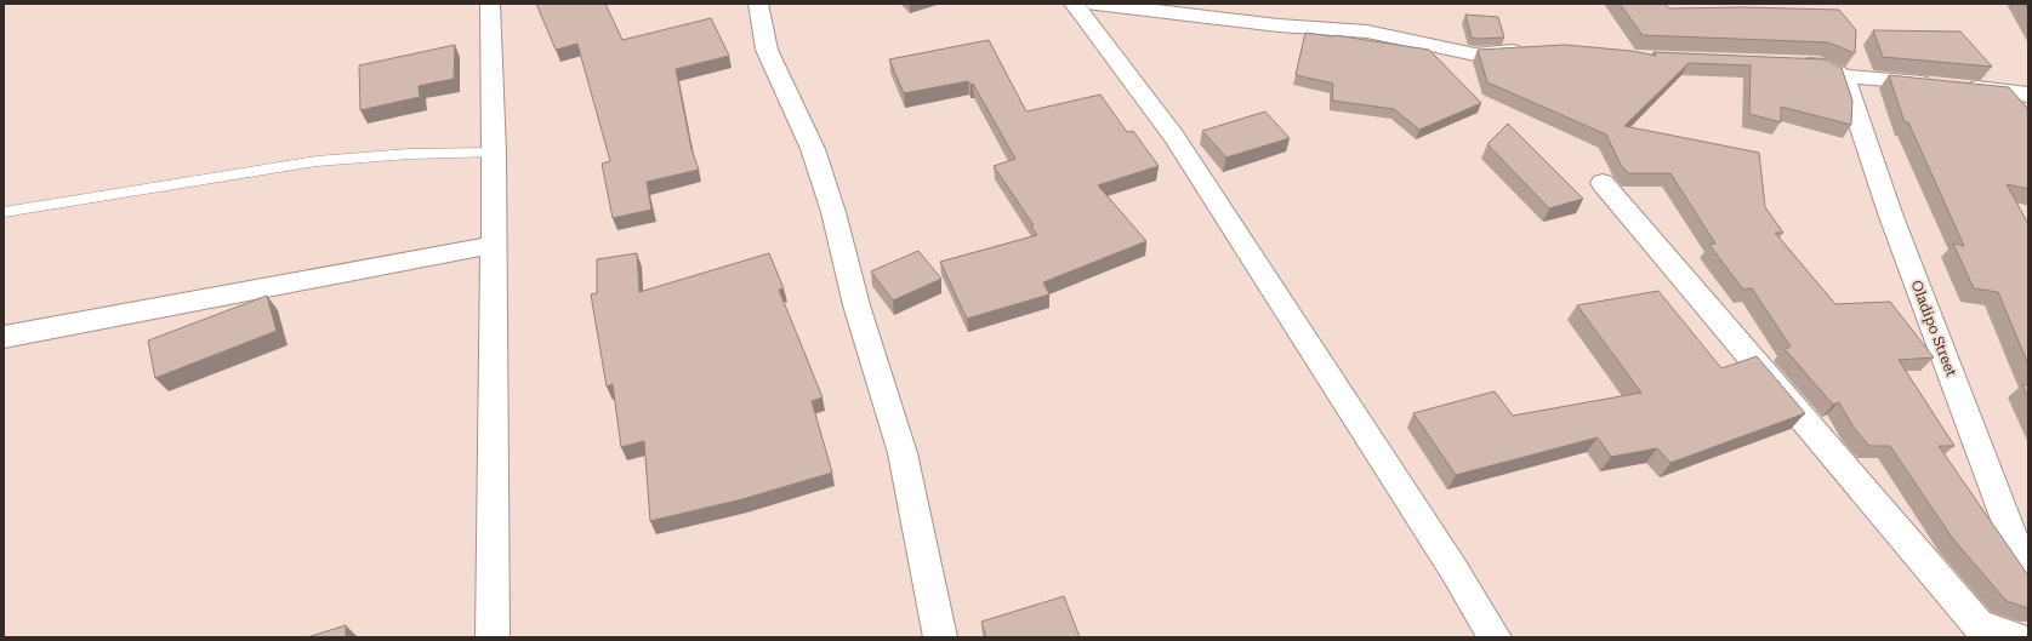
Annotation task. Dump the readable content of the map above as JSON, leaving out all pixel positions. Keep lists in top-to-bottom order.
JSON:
{
  "streets": {
    "street": ["Oladipo Street"]
  }
}
